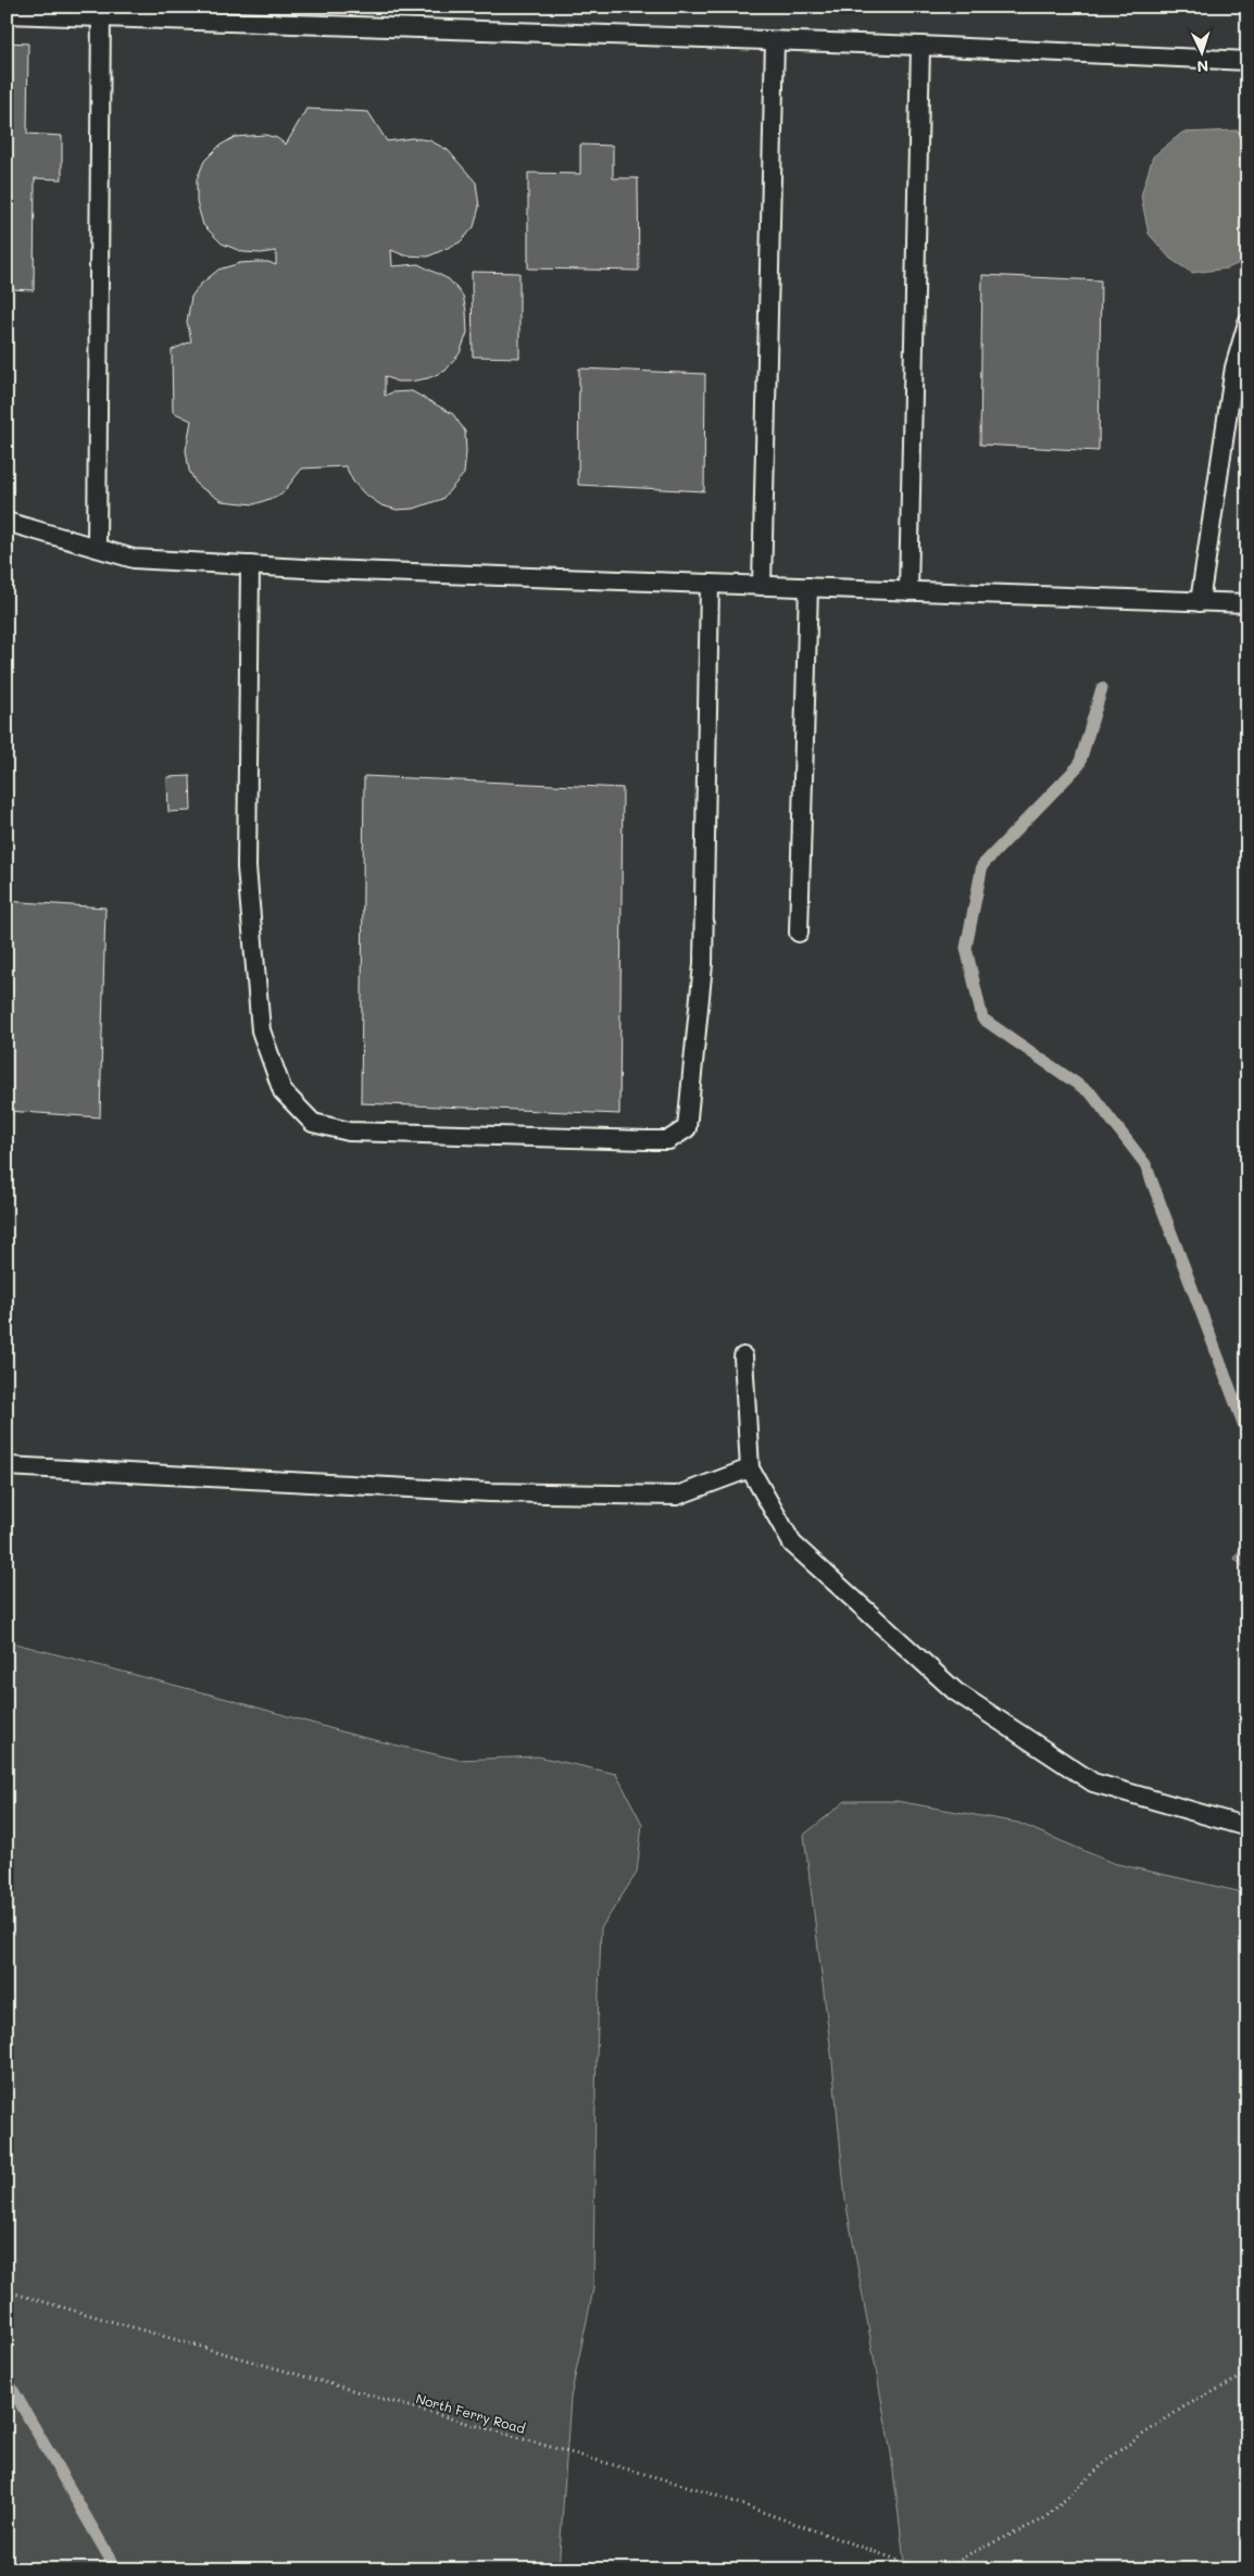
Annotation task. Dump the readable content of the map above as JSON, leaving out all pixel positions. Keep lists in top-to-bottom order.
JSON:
{
  "streets": {
    "path": ["North Ferry Road"]
  },
  "north": "bottom"
}
